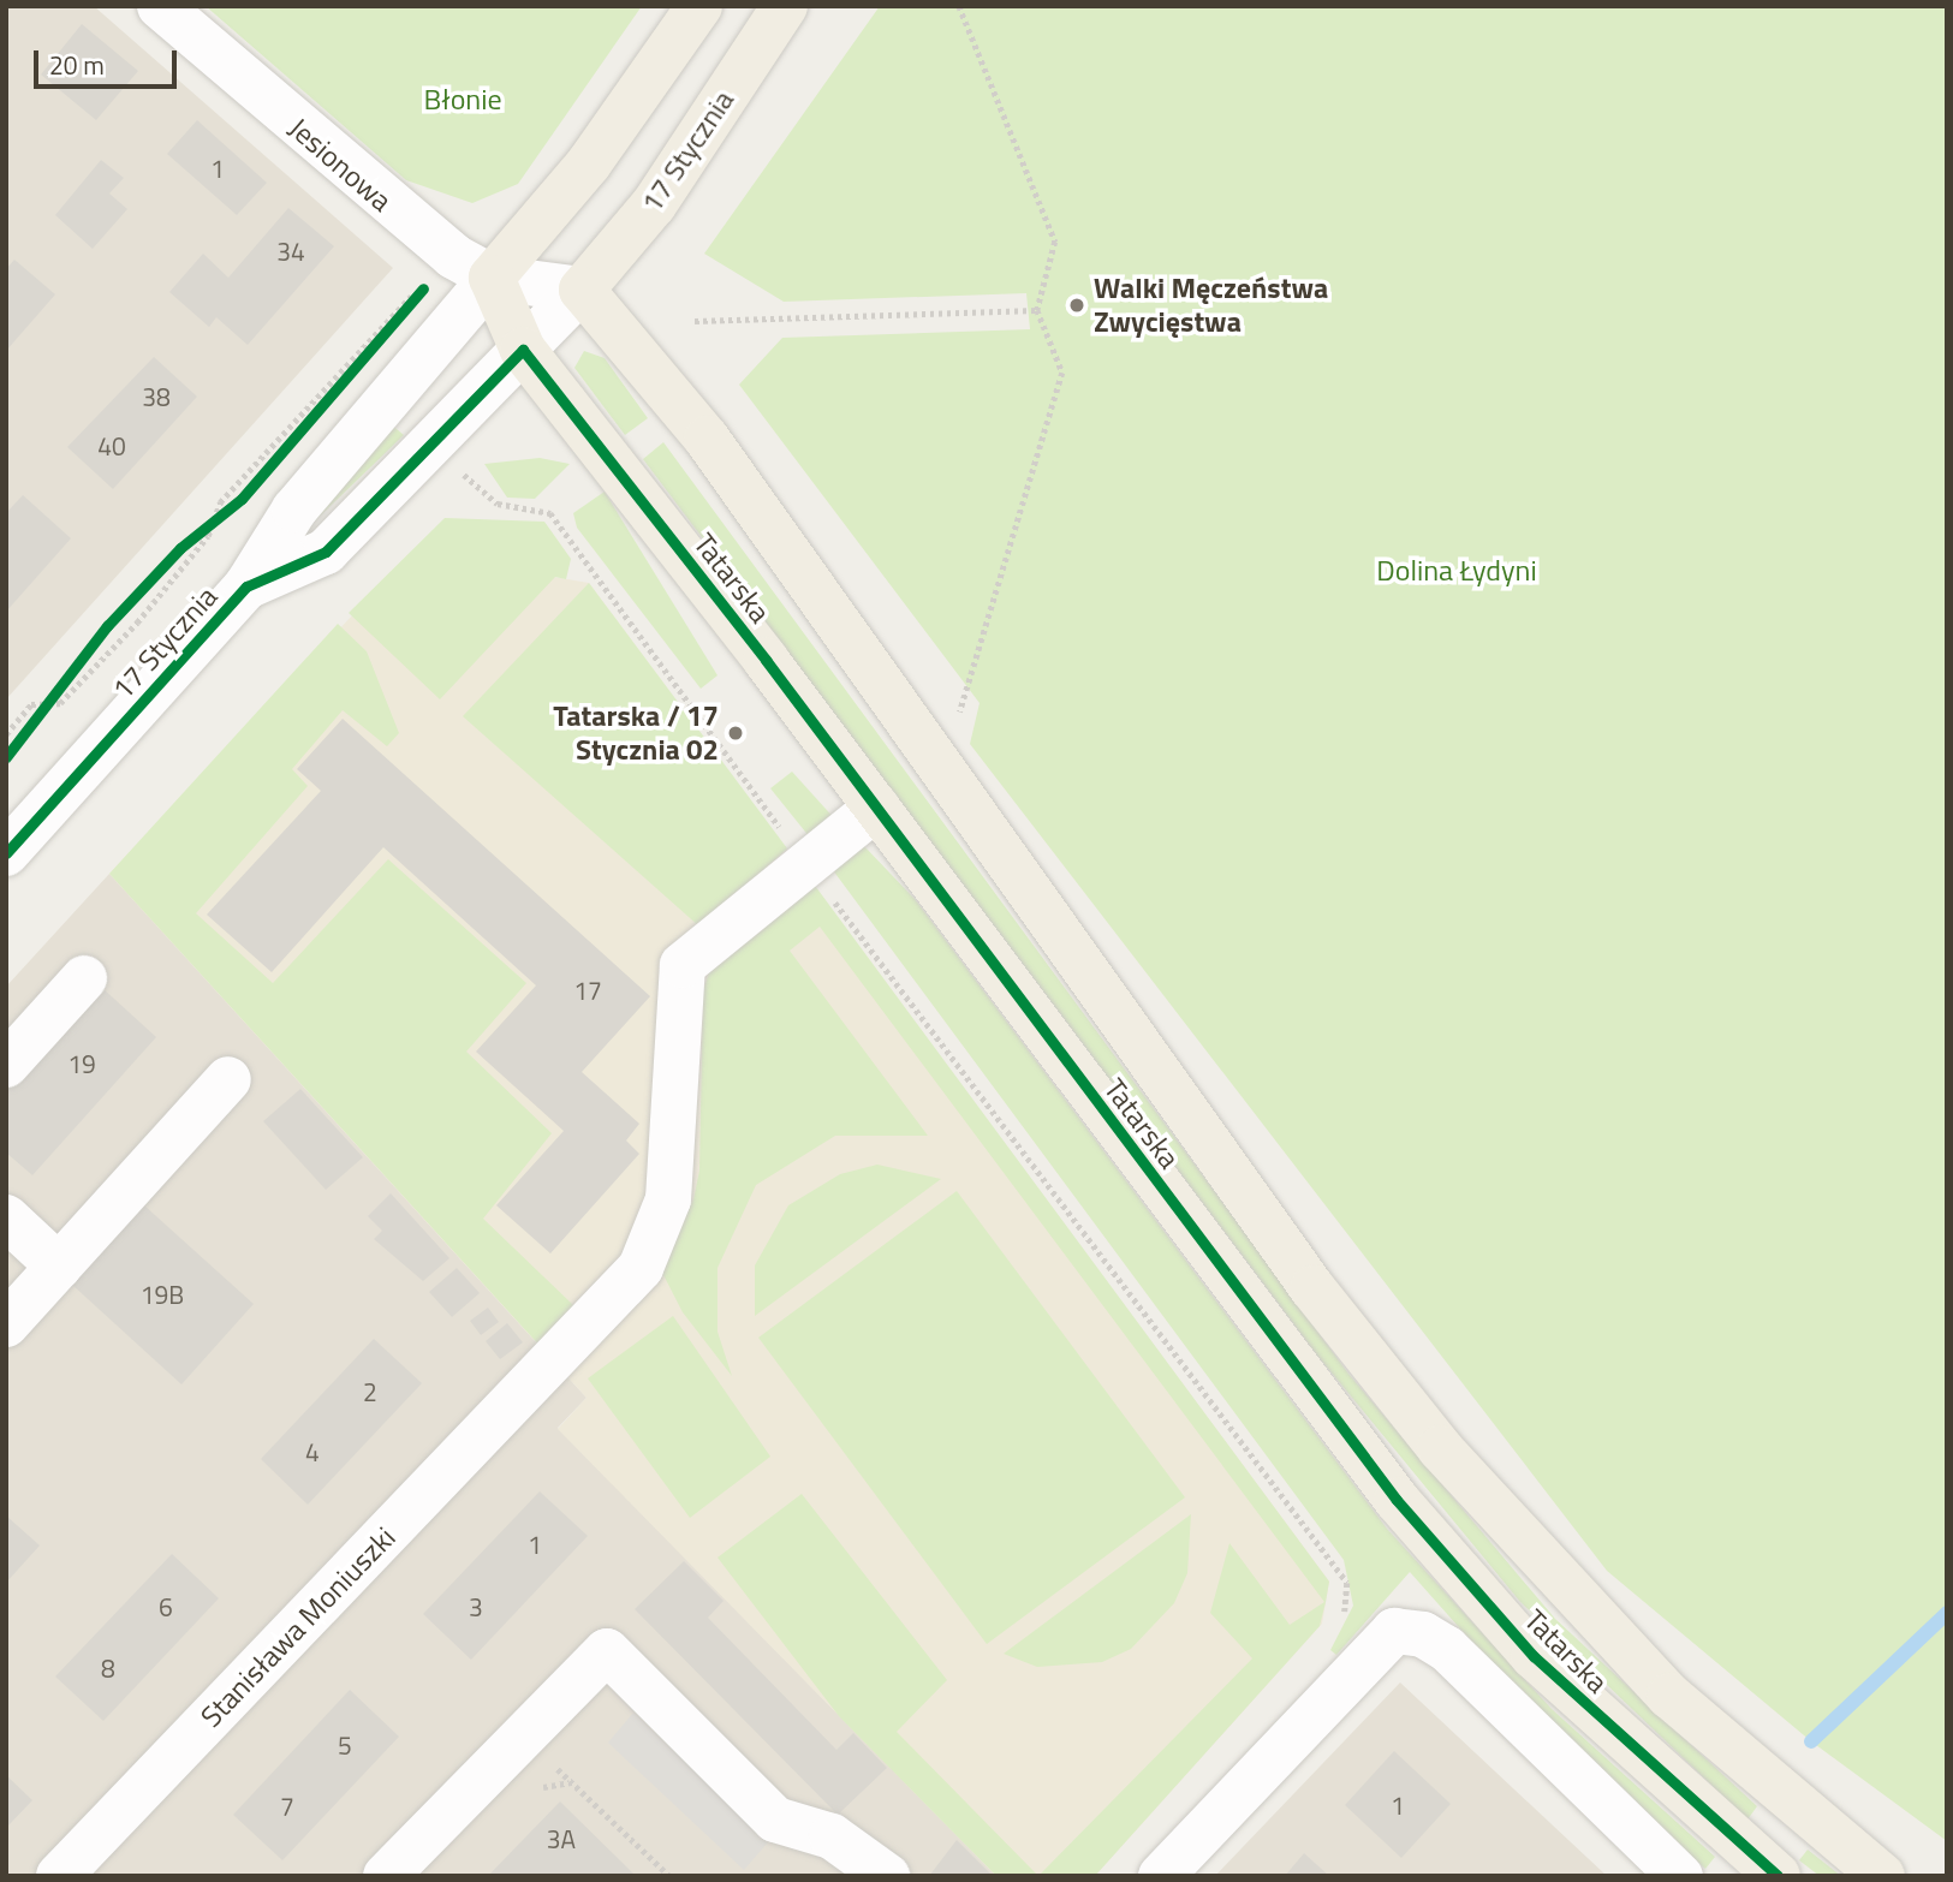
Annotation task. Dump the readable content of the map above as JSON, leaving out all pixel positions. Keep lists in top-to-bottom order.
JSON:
{
  "streets": {
    "main road": ["17 Stycznia", "Tatarska"],
    "street": ["Jesionowa", "Stanisława Moniuszki"]
  },
  "crossings": [
    ["17 Stycznia", "Jesionowa"],
    ["17 Stycznia", "Tatarska"],
    ["Jesionowa", "Tatarska"],
    ["Tatarska", "Stanisława Moniuszki"]
  ],
  "parks": ["Błonie", "Dolina Łydyni"],
  "places": ["Walki Męczeństwa Zwycięstwa", "Tatarska / 17 Stycznia 02"],
  "house_numbers": [
    "1",
    "34",
    "38",
    "40",
    "17",
    "19",
    "19B",
    "2",
    "4",
    "1",
    "6",
    "3",
    "8",
    "5",
    "1",
    "7",
    "3A"
  ],
  "scale_bar": "20 m"
}
